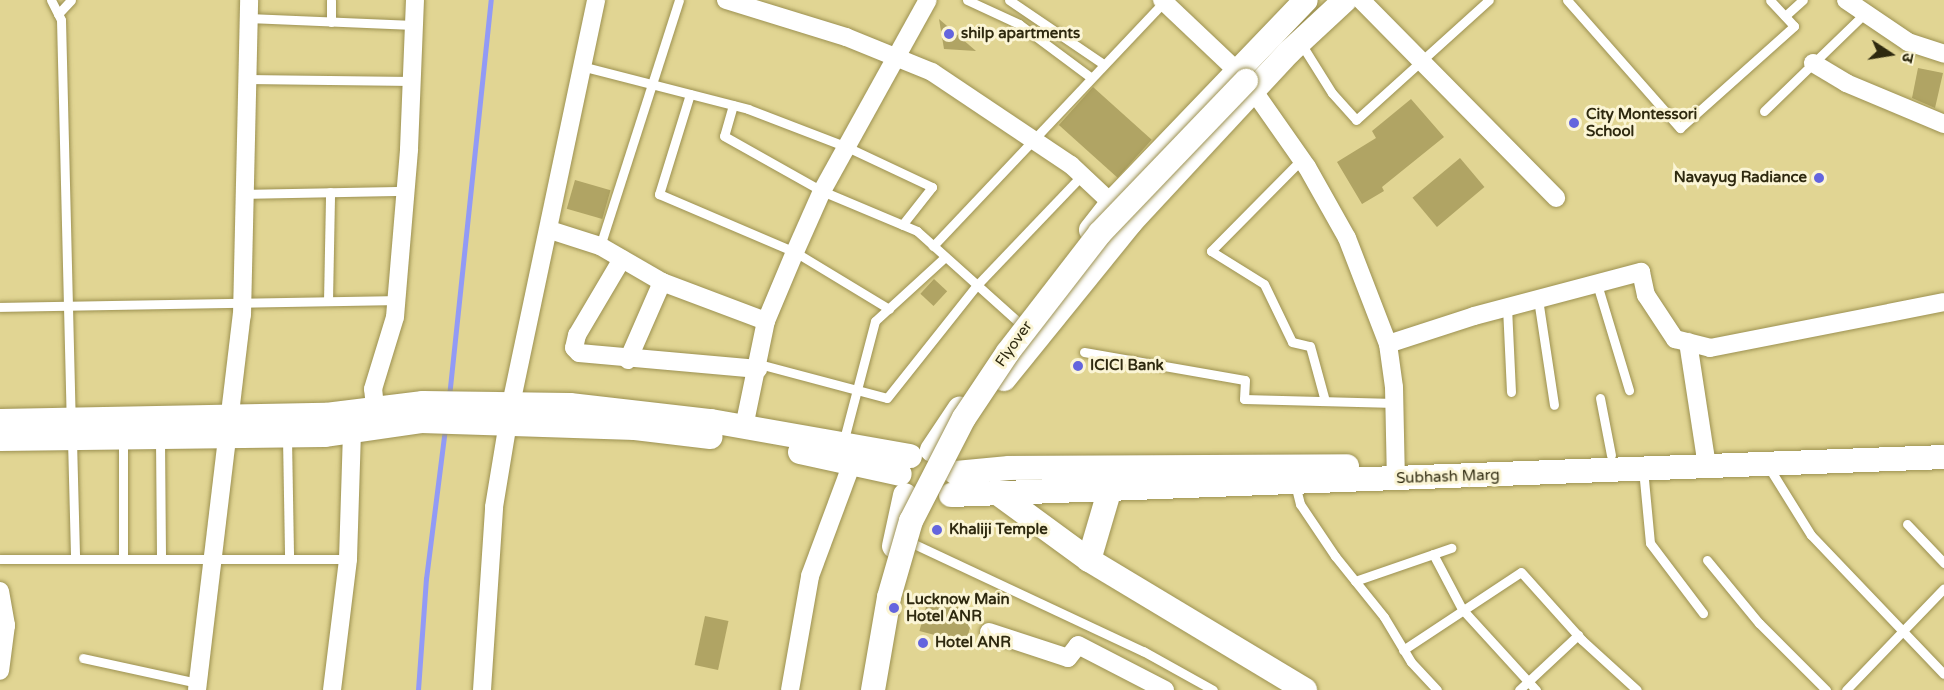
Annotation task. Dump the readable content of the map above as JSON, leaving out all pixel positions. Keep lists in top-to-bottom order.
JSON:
{
  "streets": {
    "main road": ["Flyover", "Subhash Marg"]
  },
  "places": [
    "shilp apartments",
    "City Montessori School",
    "Navayug Radiance",
    "ICICI Bank",
    "Khaliji Temple",
    "Lucknow Main Hotel ANR",
    "Hotel ANR"
  ],
  "north": "right"
}
